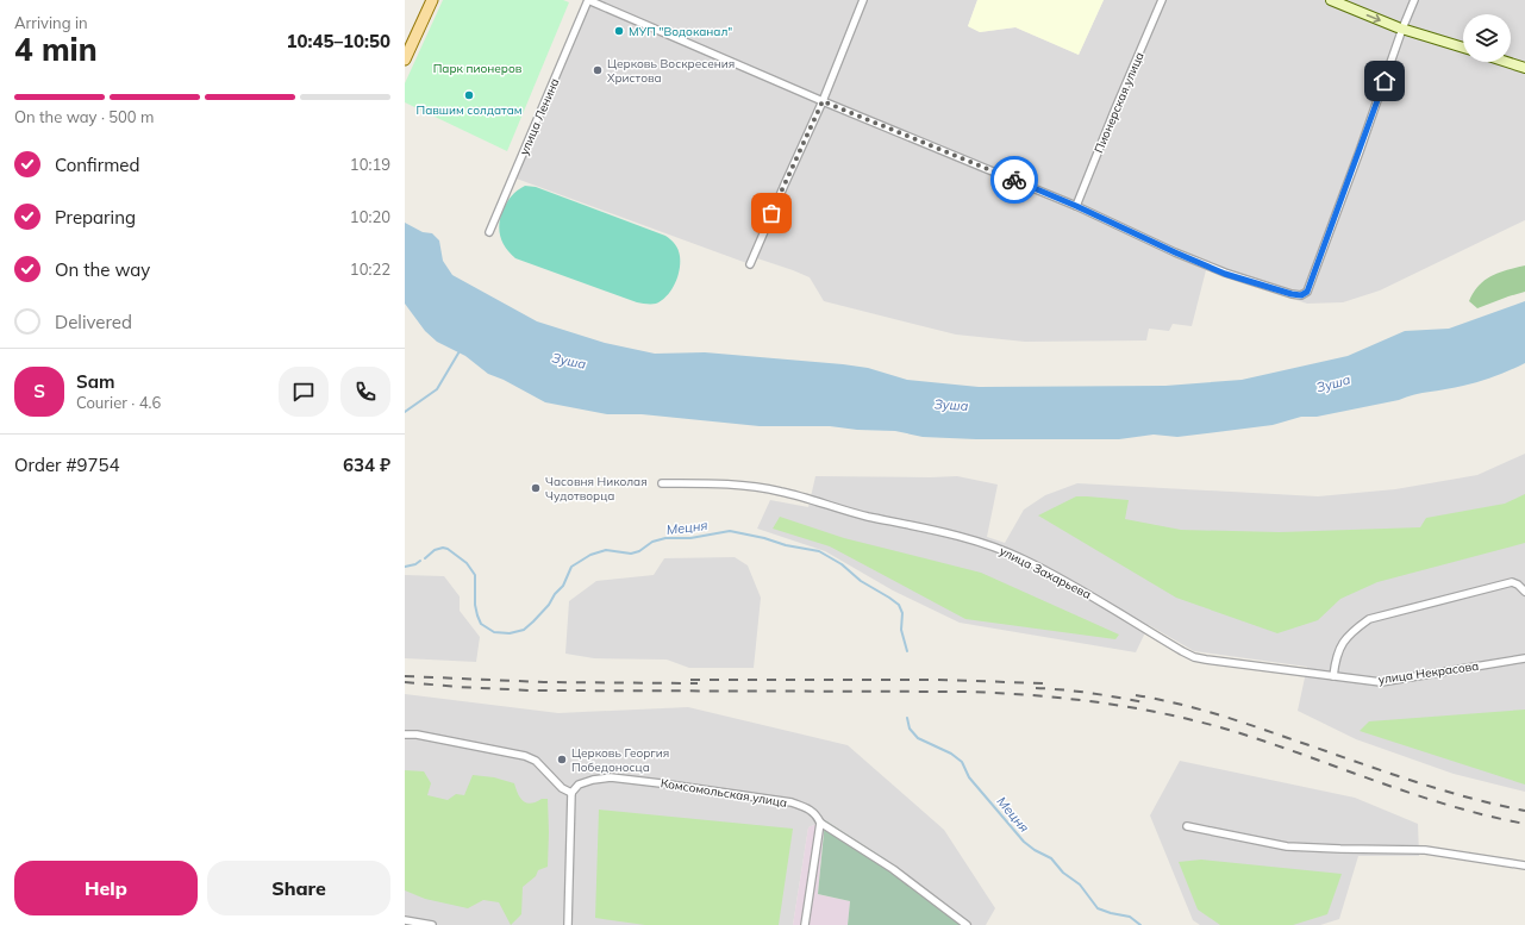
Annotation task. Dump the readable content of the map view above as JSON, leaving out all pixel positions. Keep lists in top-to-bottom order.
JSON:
{
  "streets": {
    "street": [
      "Пионерская улица",
      "улица Ленина",
      "улица Захарьева",
      "улица Некрасова",
      "Комсомольская улица"
    ]
  },
  "crossings": [
    ["улица Захарьева", "улица Некрасова"]
  ],
  "water": ["Зуша", "Мецня"],
  "parks": ["Парк пионеров"],
  "places": [
    "МУП \"Водоканал\"",
    "Церковь Воскресения Христова",
    "Павшим солдатам",
    "Часовня Николая Чудотворца",
    "Церковь Георгия Победоносца"
  ],
  "page": {
    "heading": ["4 min", "Arriving in", "10:45–10:50"],
    "panel": [
      "Sam",
      "Courier · 4.6",
      "Order #9754",
      "634 ₽"
    ],
    "bar": "On the way · 500 m",
    "list": [
      ["Confirmed", "10:19"],
      ["Preparing", "10:20"],
      ["On the way", "10:22"],
      "Delivered"
    ],
    "round": "S",
    "buttons": ["Help", "Share"]
  }
}
